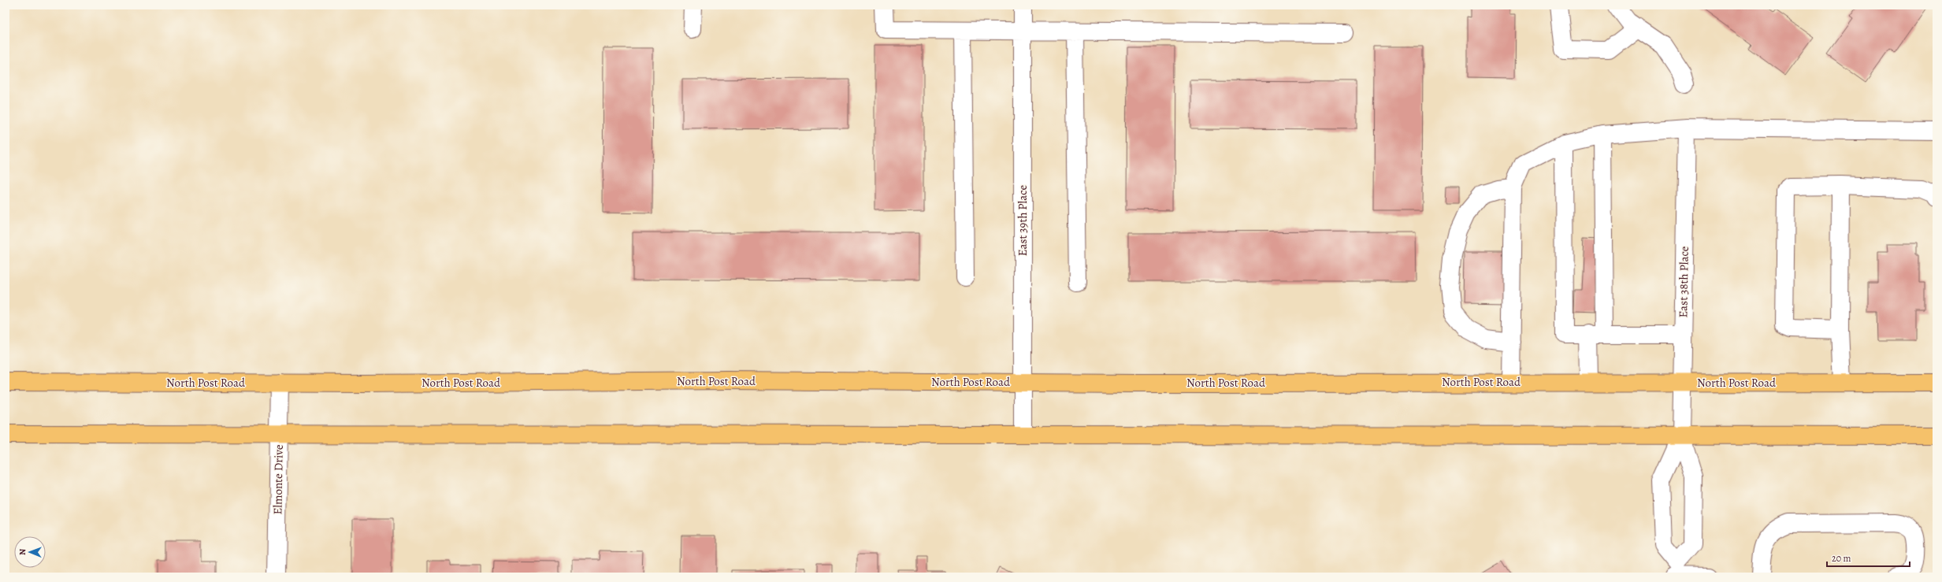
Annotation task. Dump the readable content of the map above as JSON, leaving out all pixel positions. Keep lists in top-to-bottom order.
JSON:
{
  "streets": {
    "main road": ["North Post Road"],
    "street": ["East 39th Place", "East 38th Place", "Elmonte Drive"]
  },
  "crossings": [
    ["East 39th Place", "North Post Road"],
    ["East 38th Place", "North Post Road"],
    ["North Post Road", "Elmonte Drive"]
  ],
  "scale_bar": "20 m",
  "north": "left"
}
